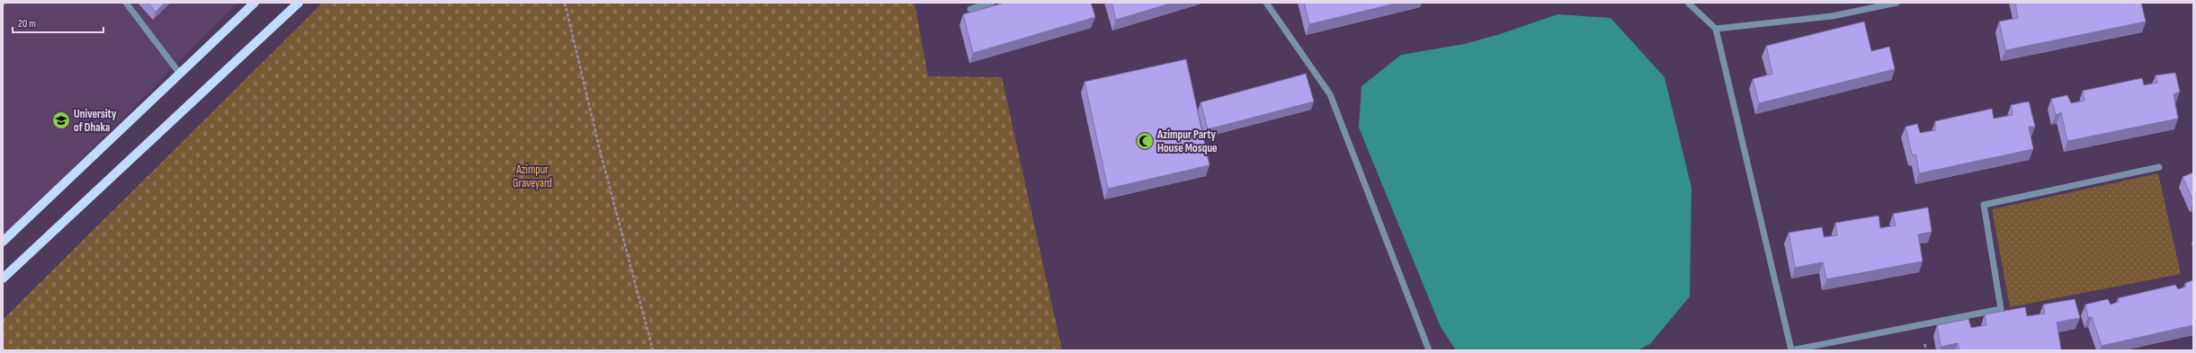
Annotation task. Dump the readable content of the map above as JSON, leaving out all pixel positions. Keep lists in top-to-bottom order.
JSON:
{
  "parks": ["Azimpur Graveyard"],
  "places": {
    "school or university": ["University of Dhaka"],
    "mosque": ["Azimpur Party House Mosque"]
  },
  "scale_bar": "20 m"
}
